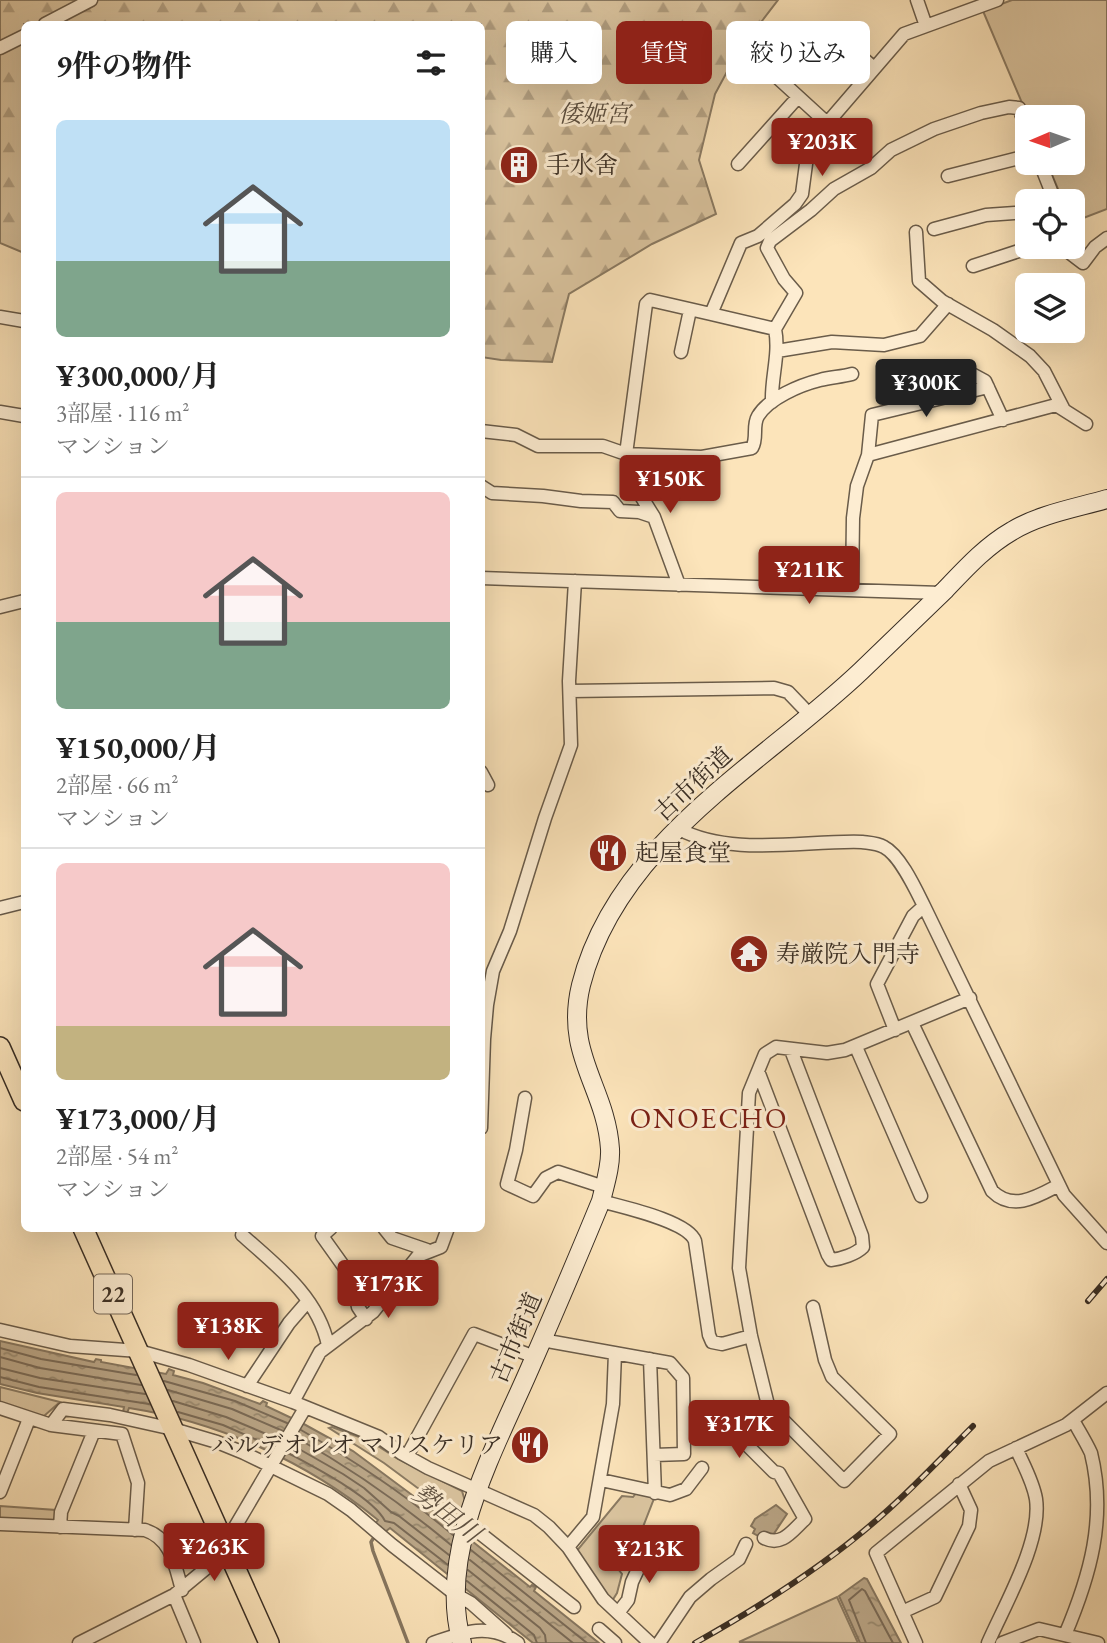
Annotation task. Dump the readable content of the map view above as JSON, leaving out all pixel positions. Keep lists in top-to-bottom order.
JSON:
{
  "streets": {
    "main road": ["22"],
    "street": ["古市街道"]
  },
  "districts": ["ONOECHO"],
  "water": ["勢田川"],
  "parks": ["倭姬宮"],
  "places": {
    "building": ["手水舍"],
    "restaurant": ["起屋食堂", "バルデオレオ マリスケリア"],
    "temple": ["寿厳院入門寺"]
  },
  "north": "left",
  "page": {
    "chip": ["購入", "賃貸", "絞り込み"],
    "heading": "9件の物件",
    "list": [
      {
        "name": "¥300,000/月",
        "note": "3部屋 · 116 m² · マンション"
      },
      {
        "name": "¥150,000/月",
        "note": "2部屋 · 66 m² · マンション"
      },
      {
        "name": "¥173,000/月",
        "note": "2部屋 · 54 m² · マンション"
      }
    ],
    "price": [
      "¥203K",
      "¥300K",
      "¥150K",
      "¥211K",
      "¥173K",
      "¥138K",
      "¥317K",
      "¥263K",
      "¥213K"
    ]
  }
}
